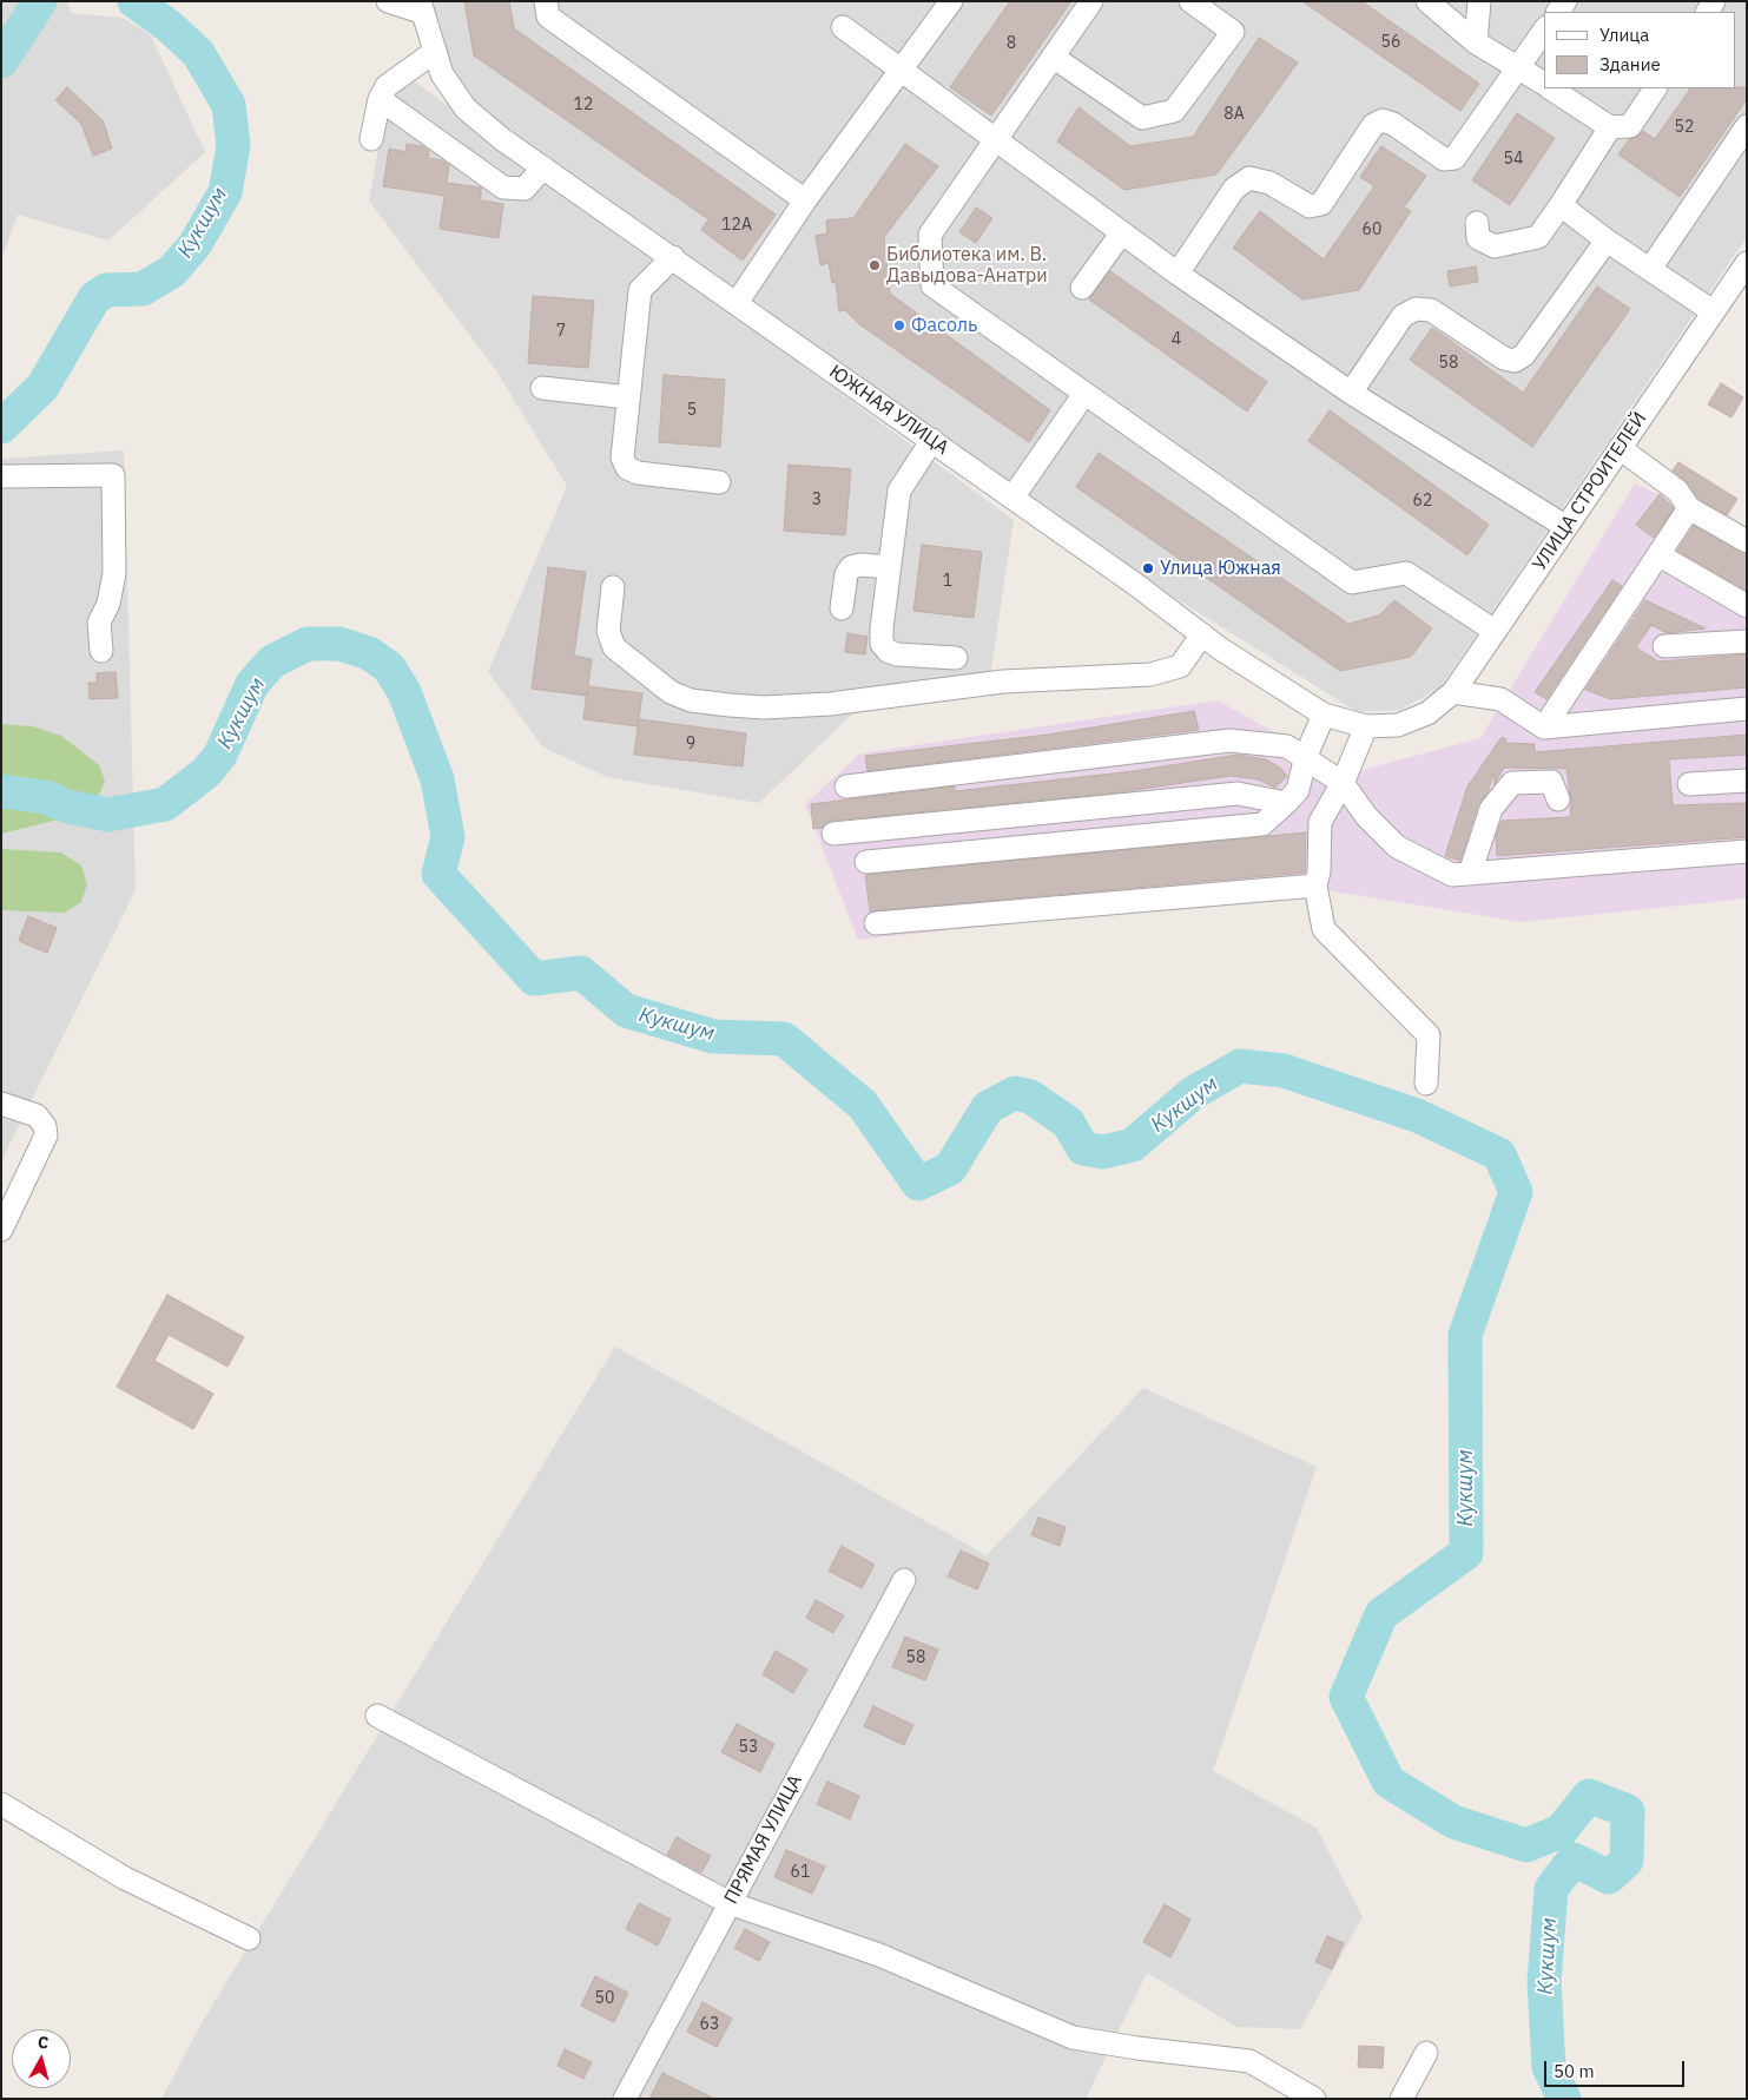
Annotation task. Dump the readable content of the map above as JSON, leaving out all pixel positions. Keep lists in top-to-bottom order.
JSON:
{
  "streets": {
    "street": ["ЮЖНАЯ УЛИЦА", "УЛИЦА СТРОИТЕЛЕЙ", "ПРЯМАЯ УЛИЦА"]
  },
  "crossings": [
    ["ЮЖНАЯ УЛИЦА", "УЛИЦА СТРОИТЕЛЕЙ"]
  ],
  "water": ["Кукшум"],
  "places": ["Библиотека им. В. Давыдова-Анатри", "Фасоль", "Улица Южная"],
  "house_numbers": [
    "56",
    "8",
    "12",
    "8А",
    "52",
    "54",
    "12А",
    "60",
    "7",
    "4",
    "58",
    "5",
    "3",
    "62",
    "1",
    "9",
    "58",
    "53",
    "61",
    "50",
    "63"
  ],
  "legend": ["Улица", "Здание"],
  "scale_bar": "50 m",
  "north": "top"
}
